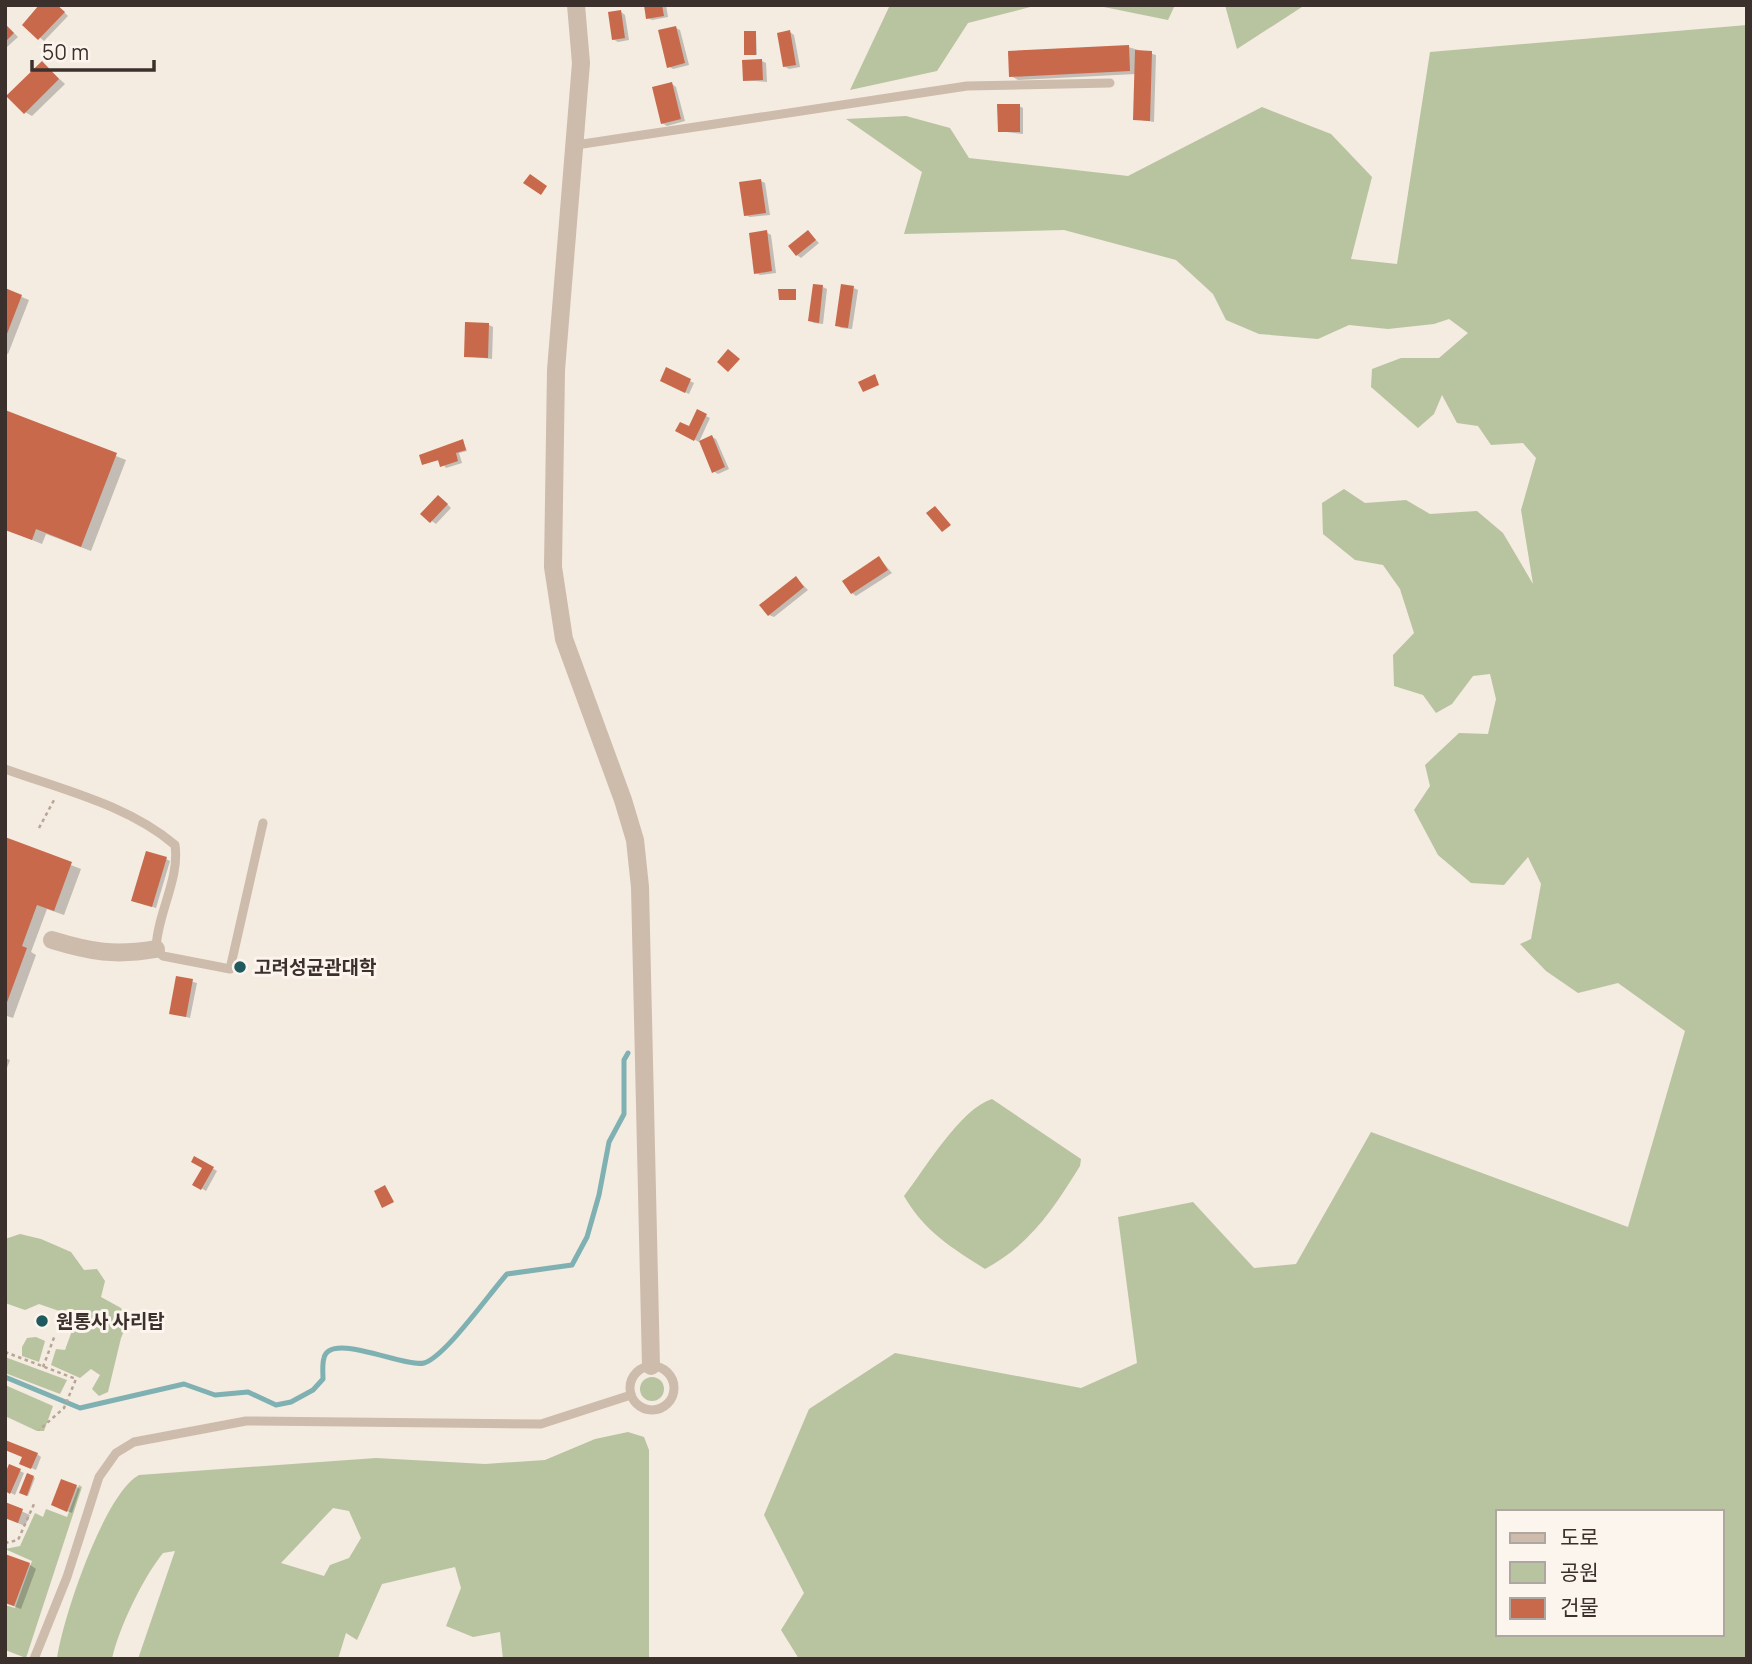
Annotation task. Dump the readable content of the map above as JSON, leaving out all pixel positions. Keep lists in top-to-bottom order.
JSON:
{
  "places": ["고려성균관대학", "원통사 사리탑"],
  "legend": ["도로", "공원", "건물"],
  "scale_bar": "50 m"
}
